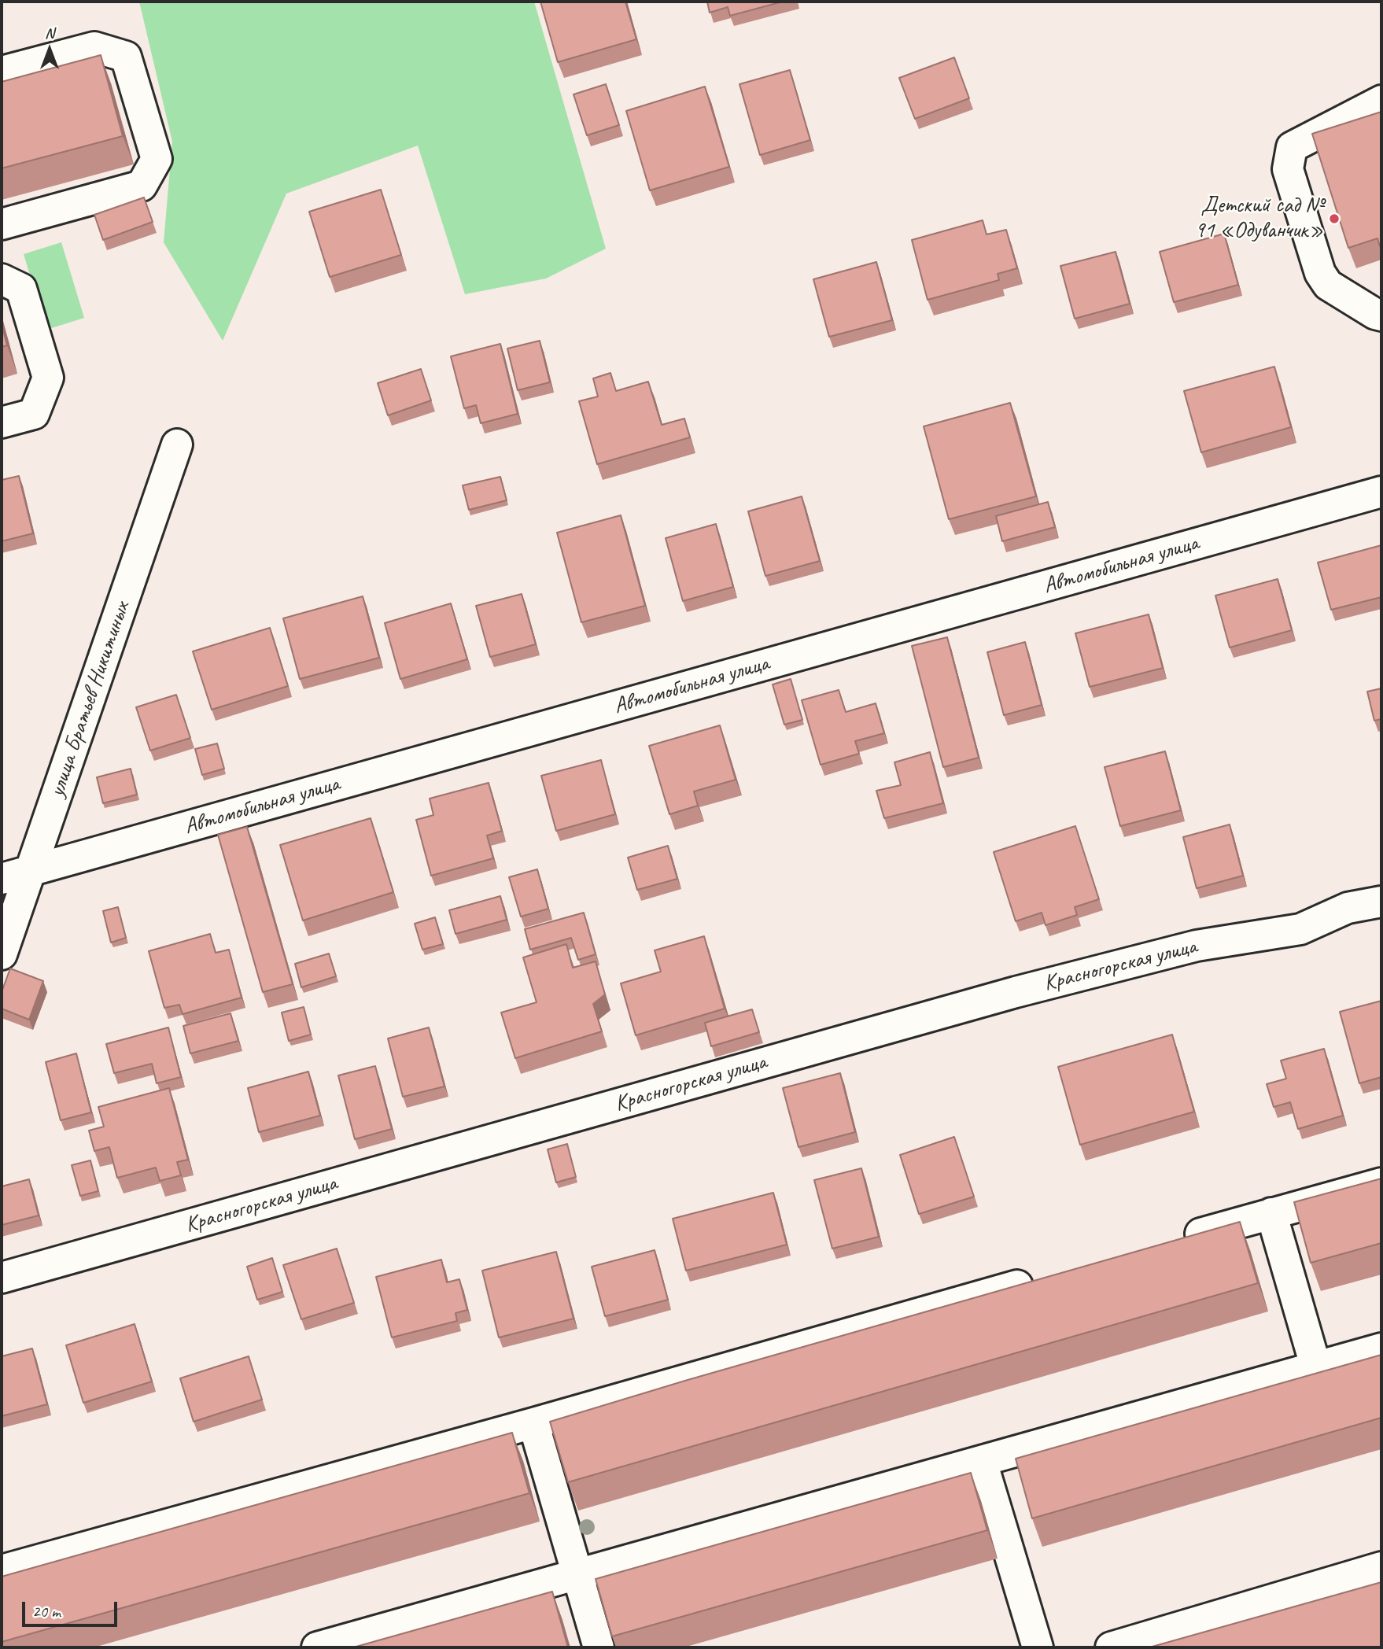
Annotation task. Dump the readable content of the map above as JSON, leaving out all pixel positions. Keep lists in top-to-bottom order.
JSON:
{
  "streets": {
    "street": ["Автомобильная улица", "улица Братьев Никитиных", "Красногорская улица"]
  },
  "crossings": [
    ["Автомобильная улица", "улица Братьев Никитиных"]
  ],
  "places": ["Детский сад № 91 «Одуванчик»"],
  "scale_bar": "20 m",
  "north": "top"
}
